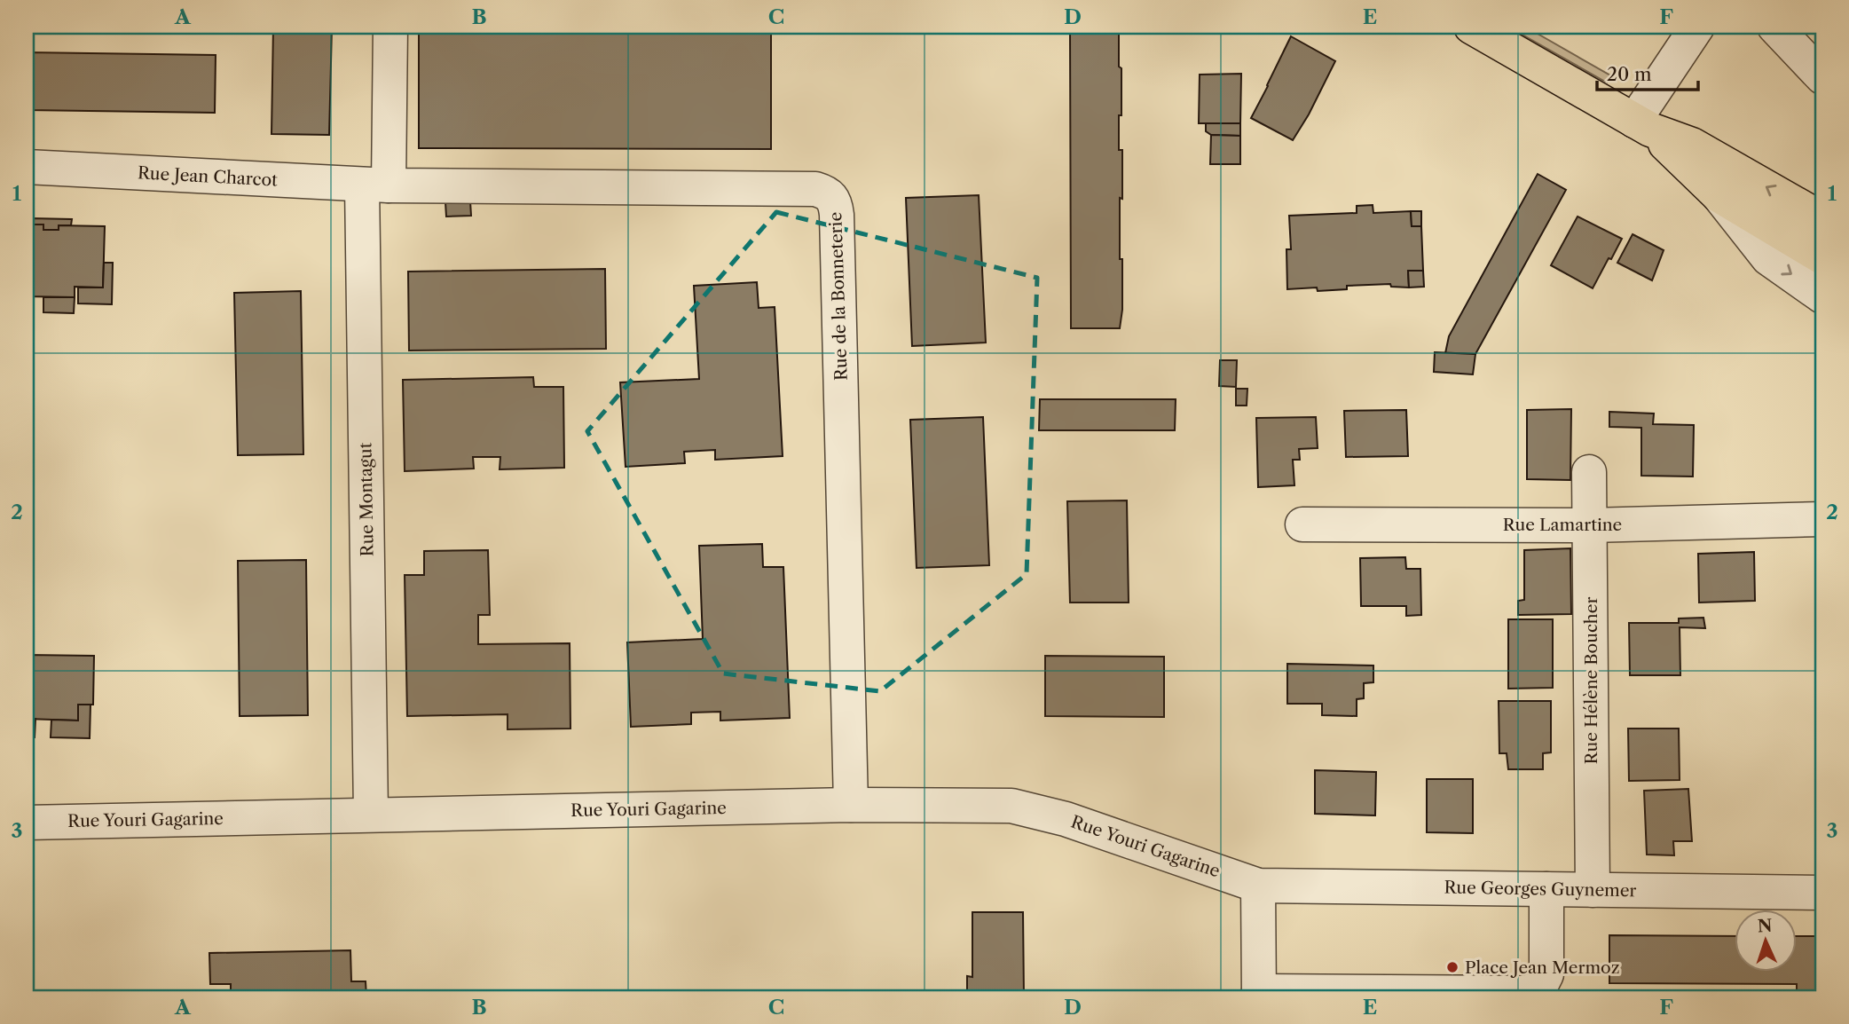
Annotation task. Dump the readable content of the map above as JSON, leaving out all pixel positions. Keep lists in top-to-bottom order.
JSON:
{
  "streets": {
    "street": [
      "Rue Jean Charcot",
      "Rue de la Bonneterie",
      "Rue Montagut",
      "Rue Lamartine",
      "Rue Hélène Boucher",
      "Rue Youri Gagarine",
      "Rue Georges Guynemer"
    ]
  },
  "crossings": [
    ["Rue Jean Charcot", "Rue de la Bonneterie"],
    ["Rue Jean Charcot", "Rue Montagut"],
    ["Rue de la Bonneterie", "Rue Montagut"],
    ["Rue de la Bonneterie", "Rue Youri Gagarine"],
    ["Rue Montagut", "Rue Youri Gagarine"],
    ["Rue Lamartine", "Rue Hélène Boucher"],
    ["Rue Hélène Boucher", "Rue Georges Guynemer"],
    ["Rue Youri Gagarine", "Rue Georges Guynemer"]
  ],
  "places": ["Place Jean Mermoz"],
  "scale_bar": "20 m",
  "north": "top",
  "grid": {
    "columns": [
      "A",
      "B",
      "C",
      "D",
      "E",
      "F"
    ],
    "rows": ["1", "2", "3"]
  }
}
